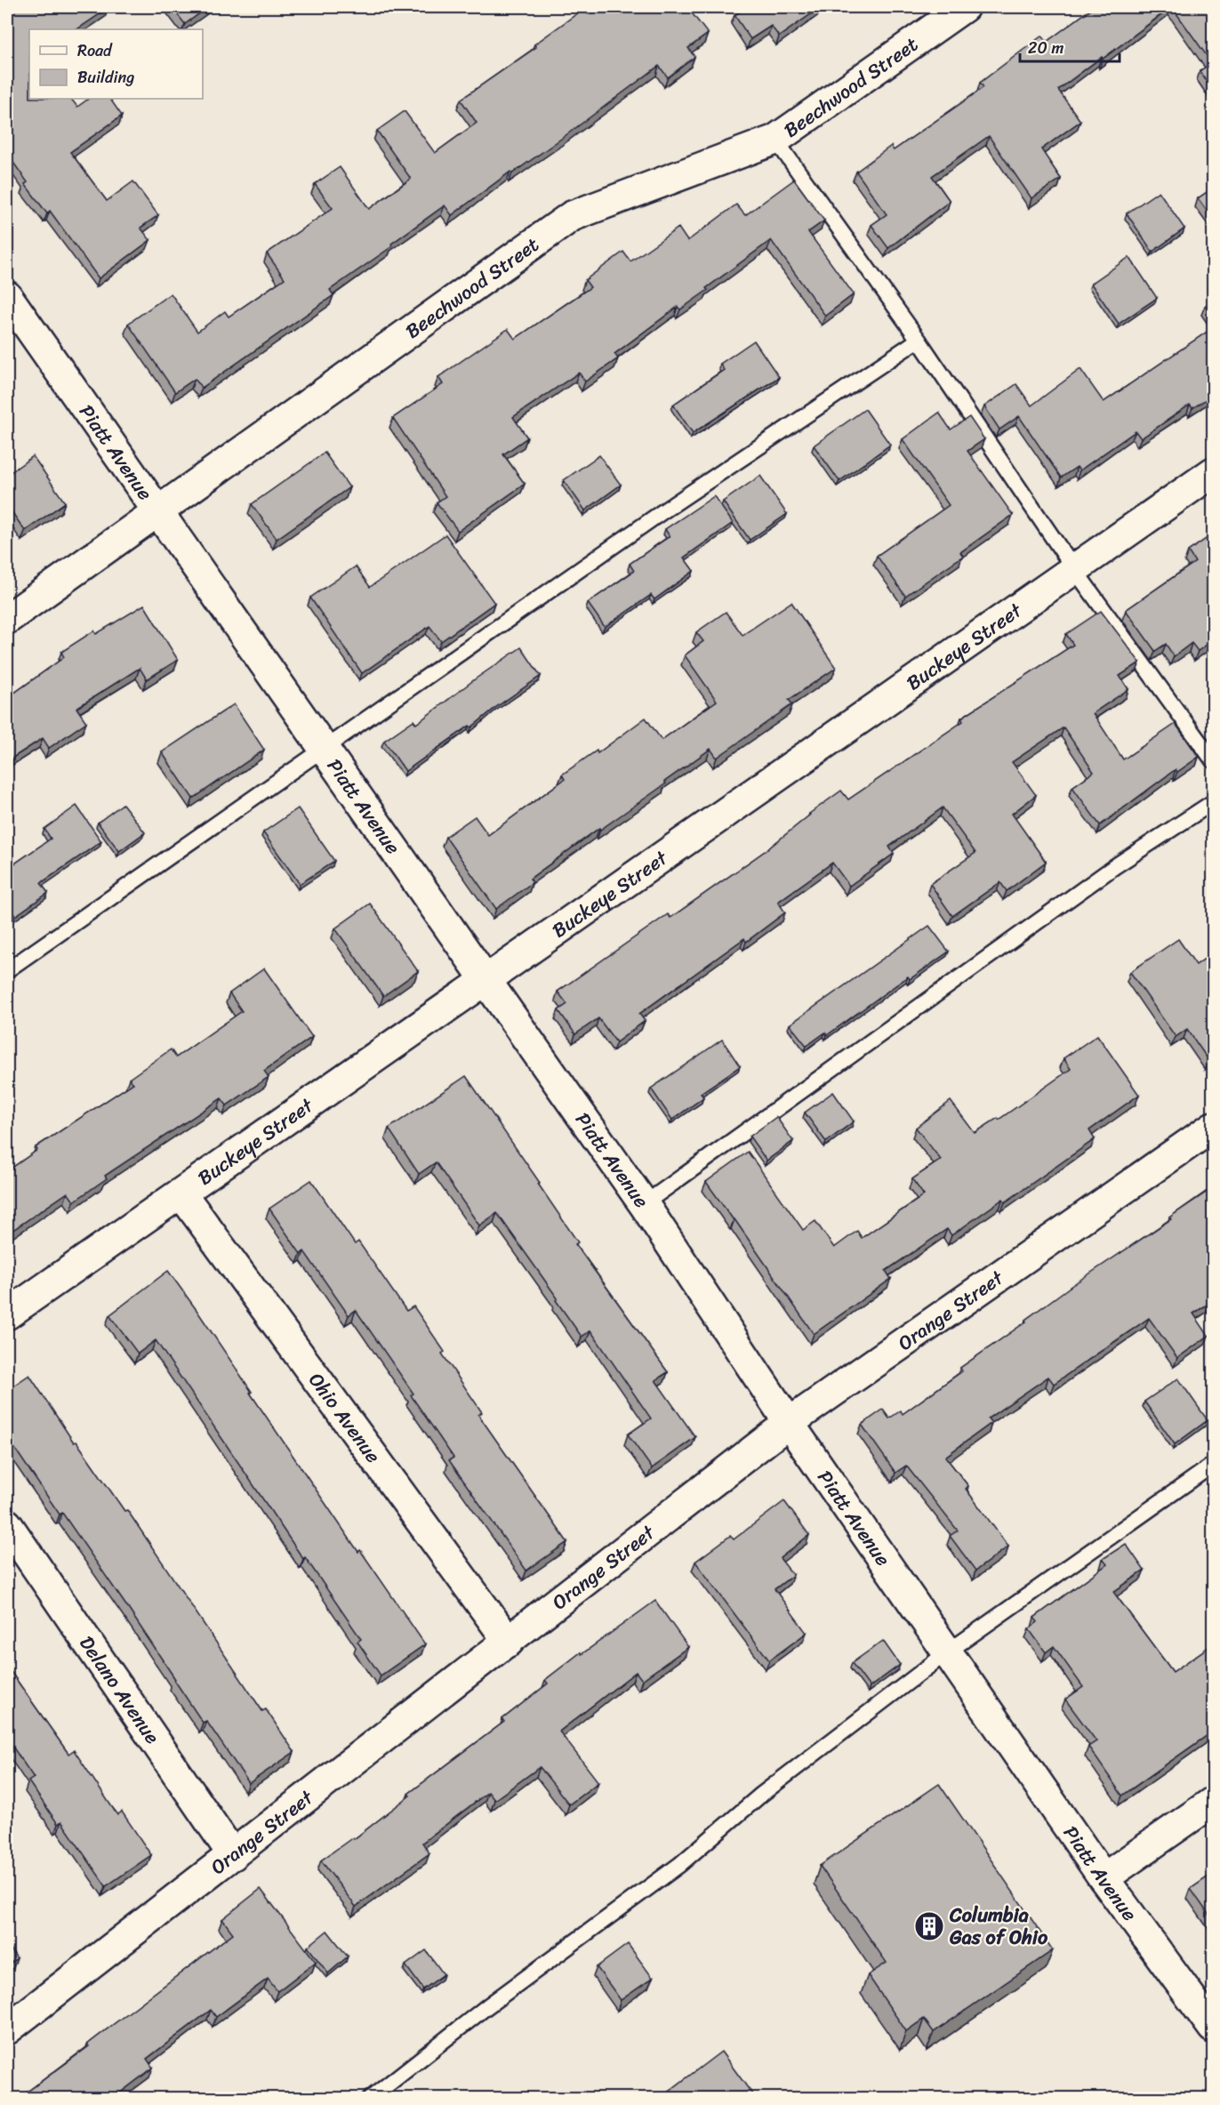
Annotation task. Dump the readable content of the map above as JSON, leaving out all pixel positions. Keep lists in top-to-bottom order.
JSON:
{
  "streets": {
    "street": [
      "Beechwood Street",
      "Piatt Avenue",
      "Buckeye Street",
      "Orange Street",
      "Ohio Avenue",
      "Delano Avenue"
    ]
  },
  "crossings": [
    ["Beechwood Street", "Piatt Avenue"],
    ["Piatt Avenue", "Buckeye Street"],
    ["Piatt Avenue", "Orange Street"],
    ["Buckeye Street", "Ohio Avenue"],
    ["Orange Street", "Ohio Avenue"],
    ["Orange Street", "Delano Avenue"]
  ],
  "places": {
    "building": ["Columbia Gas of Ohio"]
  },
  "legend": ["Road", "Building"],
  "scale_bar": "20 m"
}
